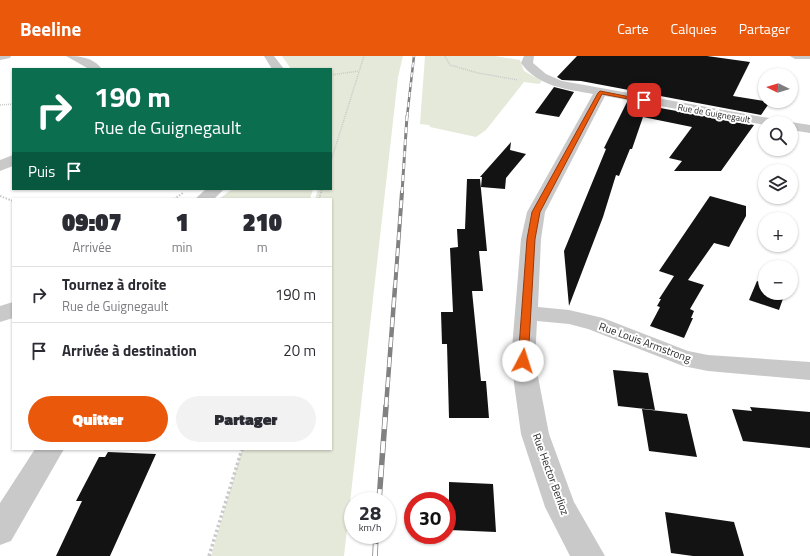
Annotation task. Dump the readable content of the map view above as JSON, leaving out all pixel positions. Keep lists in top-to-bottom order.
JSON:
{
  "streets": {
    "street": ["Rue de Guignegault", "Rue Louis Armstrong", "Rue Hector Berlioz"]
  },
  "crossings": [
    ["Rue de Guignegault", "Rue Hector Berlioz"],
    ["Rue Louis Armstrong", "Rue Hector Berlioz"]
  ],
  "north": "left",
  "page": {
    "header": "Beeline",
    "nav": ["Carte", "Calques", "Partager"],
    "map_buttons": ["+", "−"],
    "turn": ["190 m", "Rue de Guignegault"],
    "then": "Puis",
    "eta": [
      "09:07",
      "Arrivée",
      "1",
      "min",
      "210",
      "m"
    ],
    "list": [
      {
        "name": "Tournez à droite",
        "note": "Rue de Guignegault",
        "value": "190 m"
      },
      {
        "name": "Arrivée à destination",
        "value": "20 m"
      }
    ],
    "buttons": ["Quitter", "Partager"],
    "speed": "28 km/h",
    "limit": "30"
  }
}
